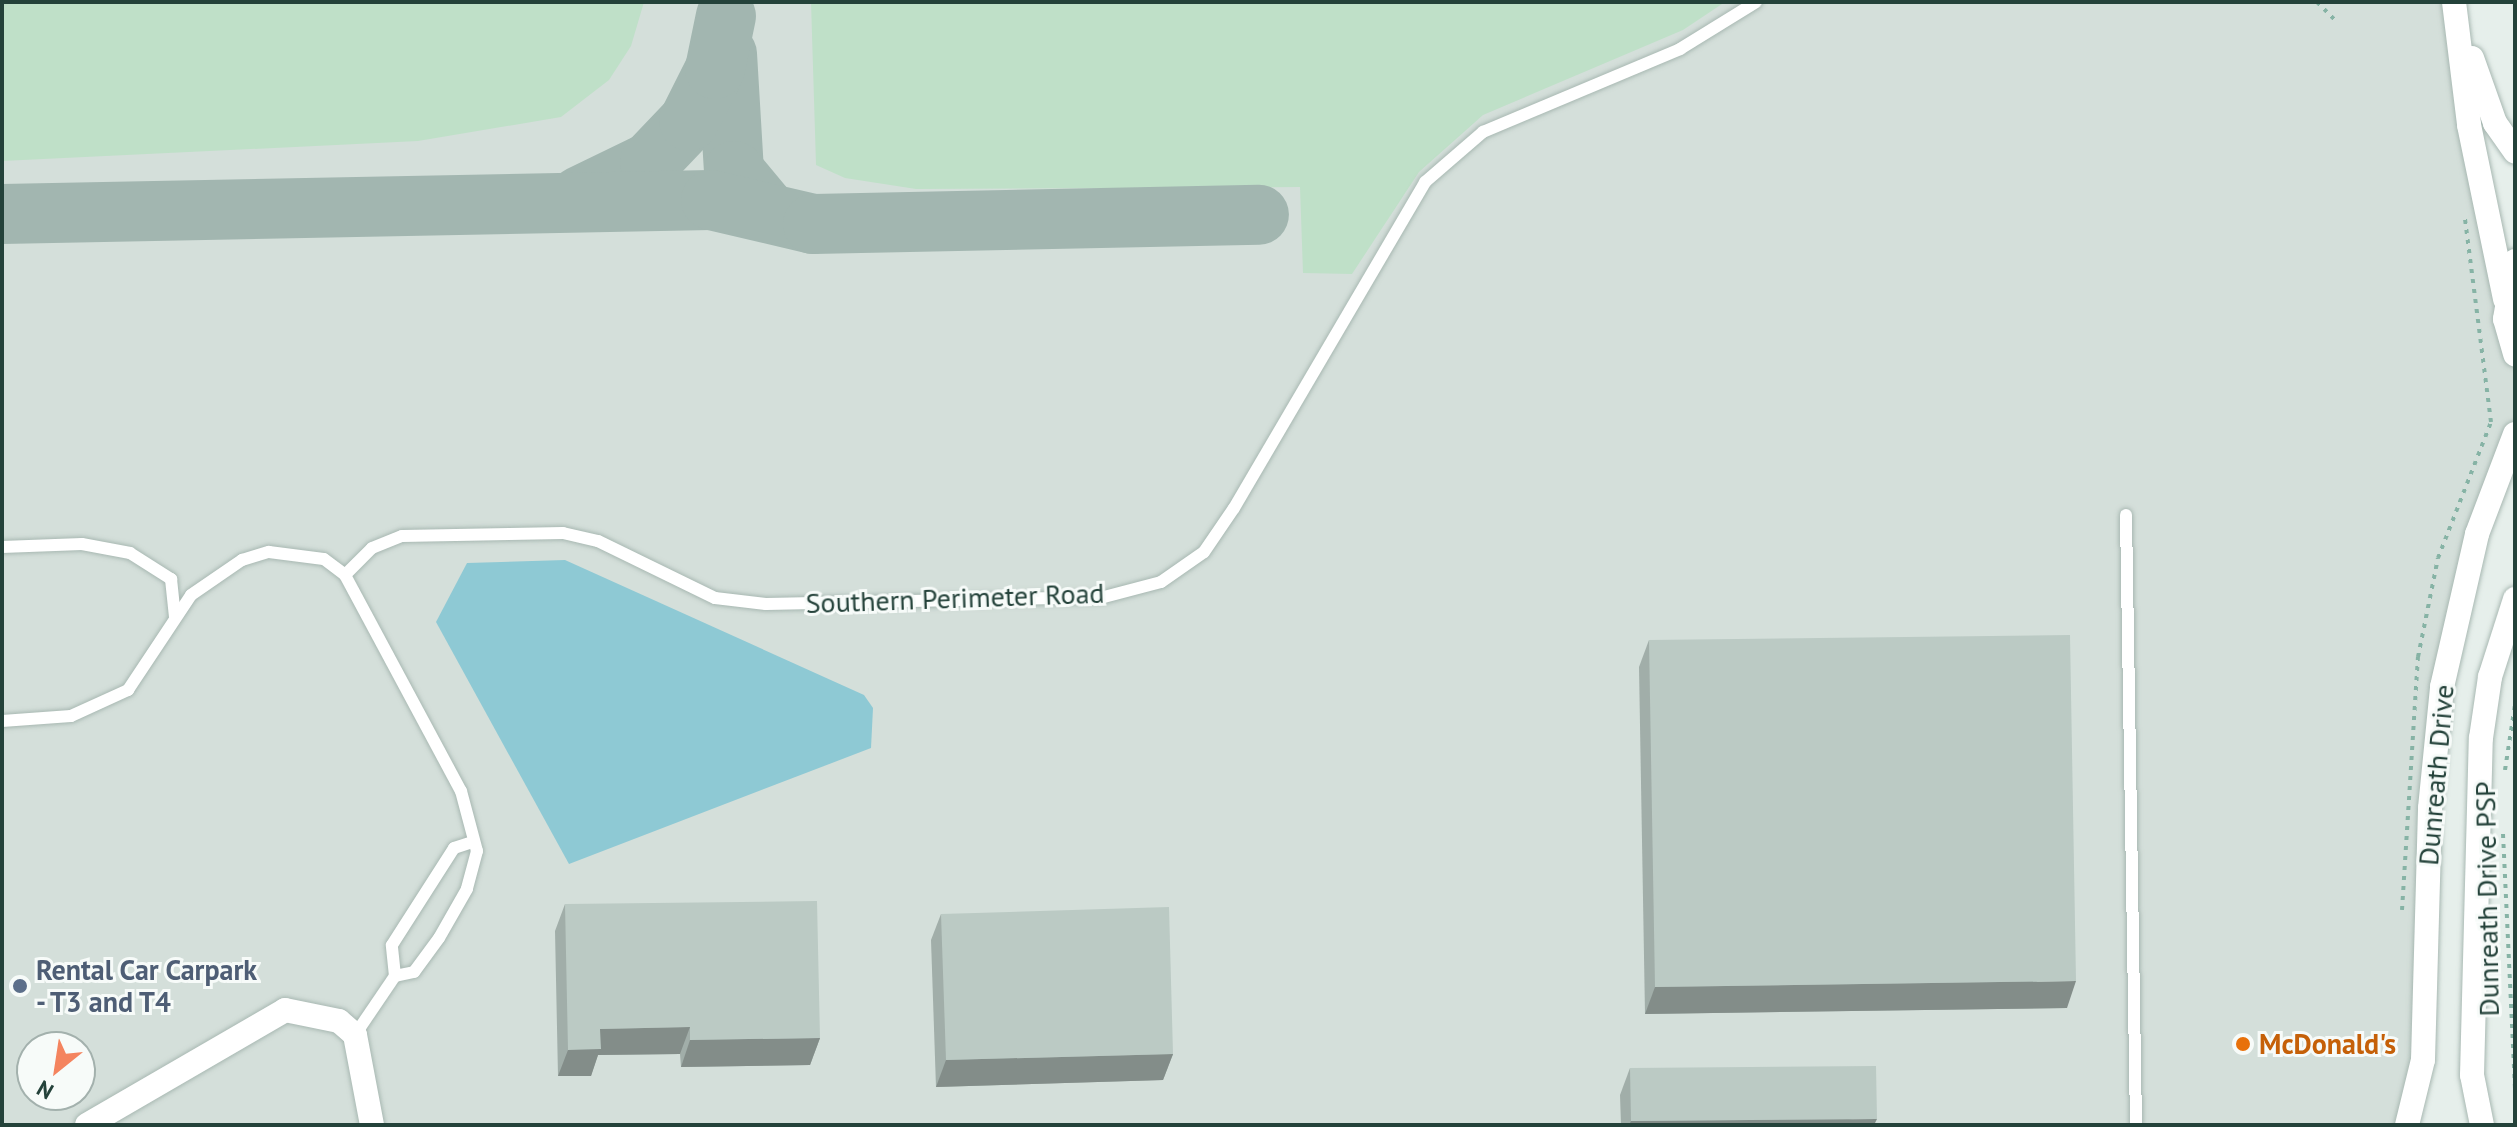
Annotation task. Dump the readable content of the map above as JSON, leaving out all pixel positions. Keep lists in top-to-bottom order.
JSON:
{
  "streets": {
    "main road": ["Dunreath Drive"],
    "lane": ["Southern Perimeter Road"],
    "path": ["Dunreath Drive PSP"]
  },
  "places": ["Rental Car Carpark - T3 and T4", "McDonald's"],
  "north": "bottom left"
}
